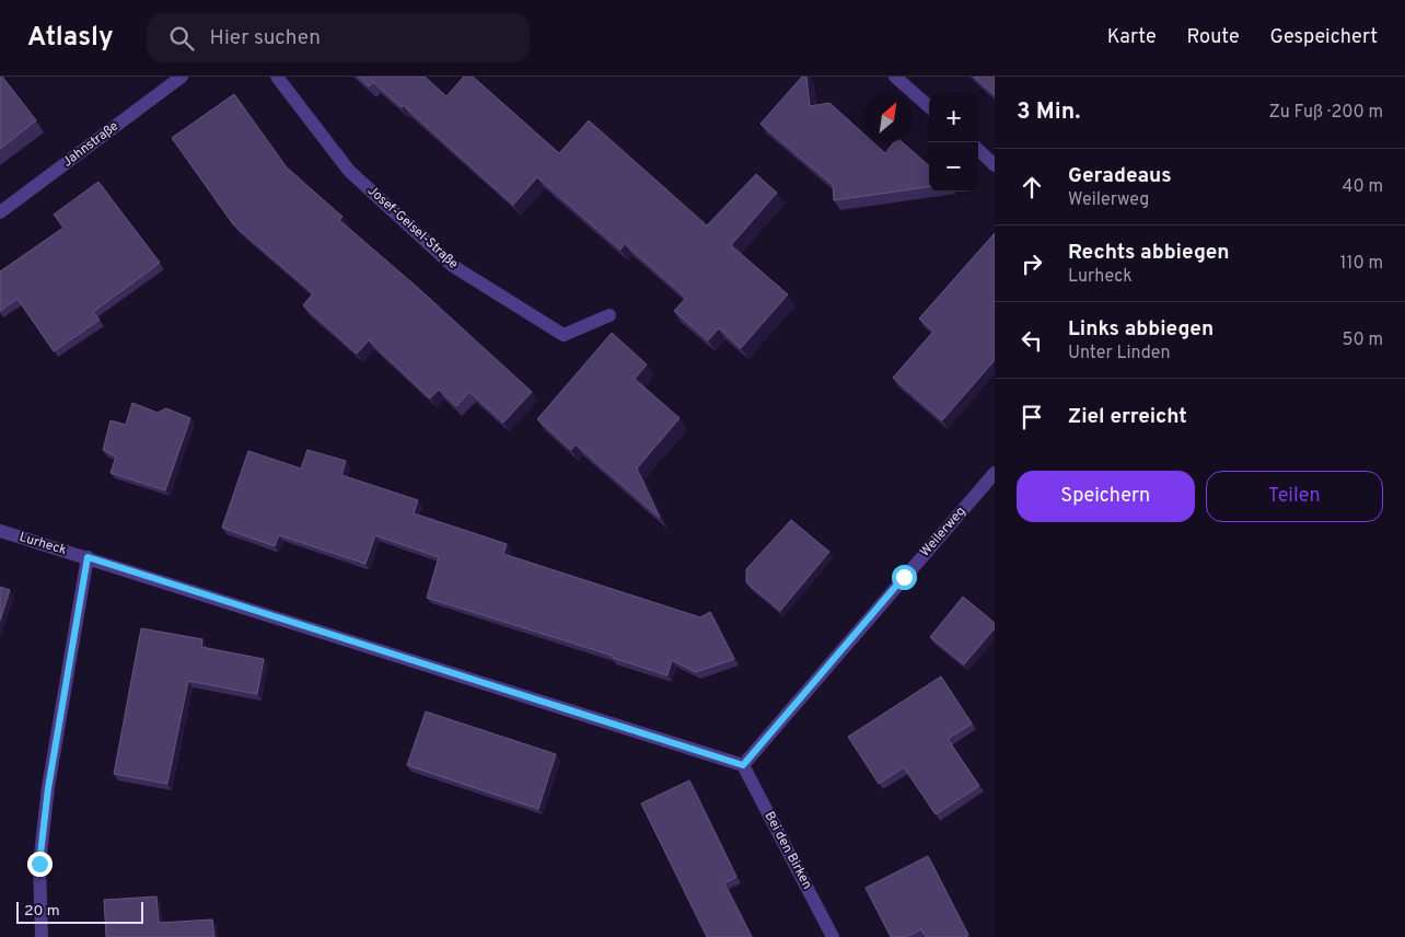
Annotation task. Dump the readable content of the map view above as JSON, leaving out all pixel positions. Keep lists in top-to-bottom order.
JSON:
{
  "streets": {
    "street": [
      "Jahnstraße",
      "Josef-Geisel-Straße",
      "Weilerweg",
      "Lurheck",
      "Bei den Birken"
    ]
  },
  "crossings": [
    ["Weilerweg", "Lurheck"],
    ["Weilerweg", "Bei den Birken"],
    ["Lurheck", "Bei den Birken"]
  ],
  "scale_bar": "20 m",
  "north": "top right",
  "page": {
    "header": "Atlasly",
    "search": "Hier suchen",
    "nav": ["Karte", "Route", "Gespeichert"],
    "heading": ["3 Min.", "Zu Fuß · 200 m"],
    "map_buttons": ["+", "−"],
    "list": [
      ["Geradeaus", "Weilerweg", "40 m"],
      ["Rechts abbiegen", "Lurheck", "110 m"],
      ["Links abbiegen", "Unter Linden", "50 m"],
      "Ziel erreicht"
    ],
    "buttons": ["Speichern", "Teilen"],
    "scale": "20 m"
  }
}
